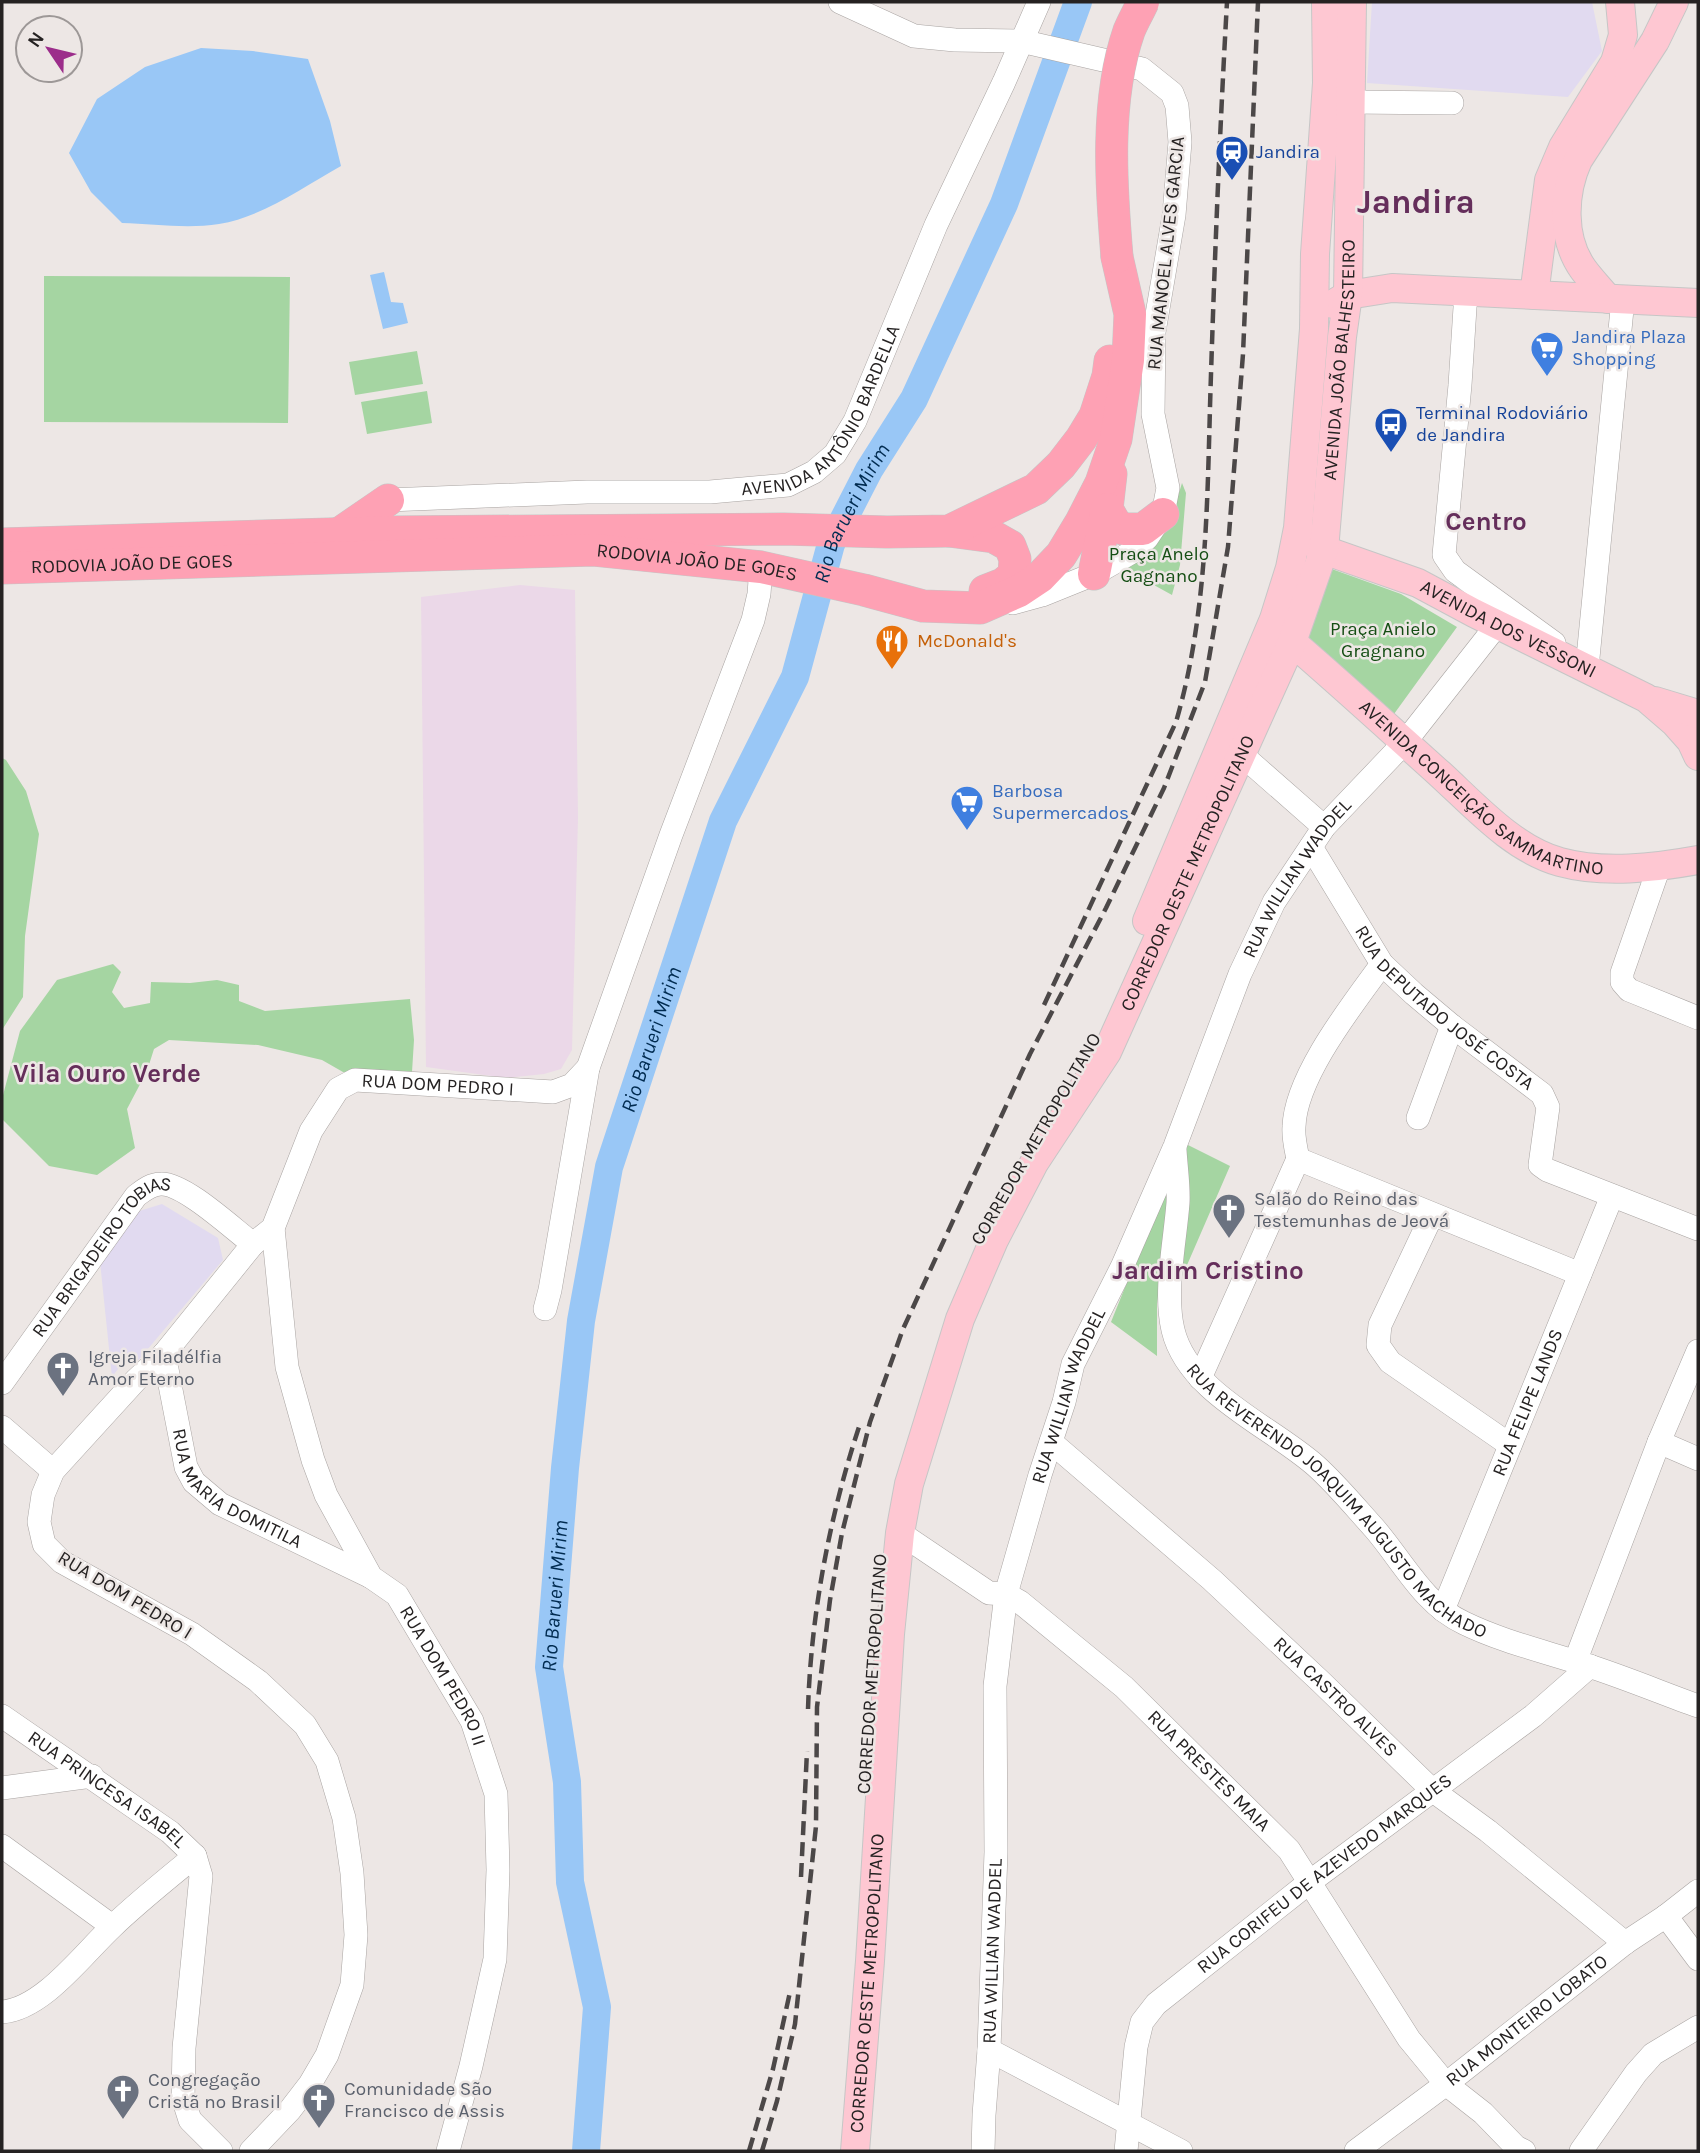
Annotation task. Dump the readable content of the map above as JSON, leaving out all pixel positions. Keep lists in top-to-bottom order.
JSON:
{
  "streets": {
    "highway": ["RODOVIA JOÃO DE GOES"],
    "main road": [
      "AVENIDA JOÃO BALHESTEIRO",
      "AVENIDA DOS VESSONI",
      "AVENIDA CONCEIÇÃO SAMMARTINO",
      "CORREDOR OESTE METROPOLITANO",
      "CORREDOR METROPOLITANO"
    ],
    "street": [
      "RUA MANOEL ALVES GARCIA",
      "AVENIDA ANTÔNIO BARDELLA",
      "RUA WILLIAN WADDEL",
      "RUA DEPUTADO JOSÉ COSTA",
      "RUA DOM PEDRO I",
      "RUA BRIGADEIRO TOBIAS",
      "RUA FELIPE LANDS",
      "RUA MARIA DOMITILA",
      "RUA REVERENDO JOAQUIM AUGUSTO MACHADO",
      "RUA DOM PEDRO II",
      "RUA CASTRO ALVES",
      "RUA PRESTES MAIA",
      "RUA PRINCESA ISABEL",
      "RUA CORIFEU DE AZEVEDO MARQUES",
      "RUA MONTEIRO LOBATO"
    ]
  },
  "crossings": [
    ["RUA MANOEL ALVES GARCIA", "AVENIDA ANTÔNIO BARDELLA"],
    ["AVENIDA JOÃO BALHESTEIRO", "AVENIDA DOS VESSONI"],
    ["AVENIDA JOÃO BALHESTEIRO", "AVENIDA CONCEIÇÃO SAMMARTINO"],
    ["AVENIDA JOÃO BALHESTEIRO", "CORREDOR OESTE METROPOLITANO"],
    ["AVENIDA JOÃO BALHESTEIRO", "CORREDOR METROPOLITANO"],
    ["AVENIDA DOS VESSONI", "RUA WILLIAN WADDEL"],
    ["AVENIDA DOS VESSONI", "CORREDOR METROPOLITANO"],
    ["AVENIDA CONCEIÇÃO SAMMARTINO", "CORREDOR OESTE METROPOLITANO"],
    ["AVENIDA CONCEIÇÃO SAMMARTINO", "RUA WILLIAN WADDEL"],
    ["CORREDOR OESTE METROPOLITANO", "RUA PRESTES MAIA"],
    ["RUA WILLIAN WADDEL", "RUA DEPUTADO JOSÉ COSTA"],
    ["RUA WILLIAN WADDEL", "RUA REVERENDO JOAQUIM AUGUSTO MACHADO"],
    ["RUA WILLIAN WADDEL", "RUA CASTRO ALVES"],
    ["RUA WILLIAN WADDEL", "RUA PRESTES MAIA"],
    ["RUA DEPUTADO JOSÉ COSTA", "RUA FELIPE LANDS"],
    ["RUA DOM PEDRO I", "RUA BRIGADEIRO TOBIAS"],
    ["RUA DOM PEDRO I", "RUA MARIA DOMITILA"],
    ["RUA DOM PEDRO I", "RUA DOM PEDRO II"],
    ["RUA FELIPE LANDS", "RUA REVERENDO JOAQUIM AUGUSTO MACHADO"],
    ["RUA MARIA DOMITILA", "RUA DOM PEDRO II"],
    ["RUA REVERENDO JOAQUIM AUGUSTO MACHADO", "RUA CORIFEU DE AZEVEDO MARQUES"],
    ["RUA CASTRO ALVES", "RUA CORIFEU DE AZEVEDO MARQUES"],
    ["RUA CASTRO ALVES", "RUA MONTEIRO LOBATO"],
    ["RUA PRESTES MAIA", "RUA CORIFEU DE AZEVEDO MARQUES"],
    ["RUA PRESTES MAIA", "RUA MONTEIRO LOBATO"]
  ],
  "districts": [
    "Jandira",
    "Centro",
    "Vila Ouro Verde",
    "Jardim Cristino"
  ],
  "water": ["Rio Barueri Mirim"],
  "parks": ["Praça Anelo Gagnano", "Praça Anielo Gragnano"],
  "places": {
    "station": ["Jandira"],
    "supermarket": ["Jandira Plaza Shopping", "Barbosa Supermercados"],
    "bus stop": ["Terminal Rodoviário de Jandira"],
    "restaurant": ["McDonald's"],
    "church": [
      "Salão do Reino das Testemunhas de Jeová",
      "Igreja Filadélfia Amor Eterno",
      "Congregação Cristã no Brasil",
      "Comunidade São Francisco de Assis"
    ]
  },
  "north": "top left"
}
